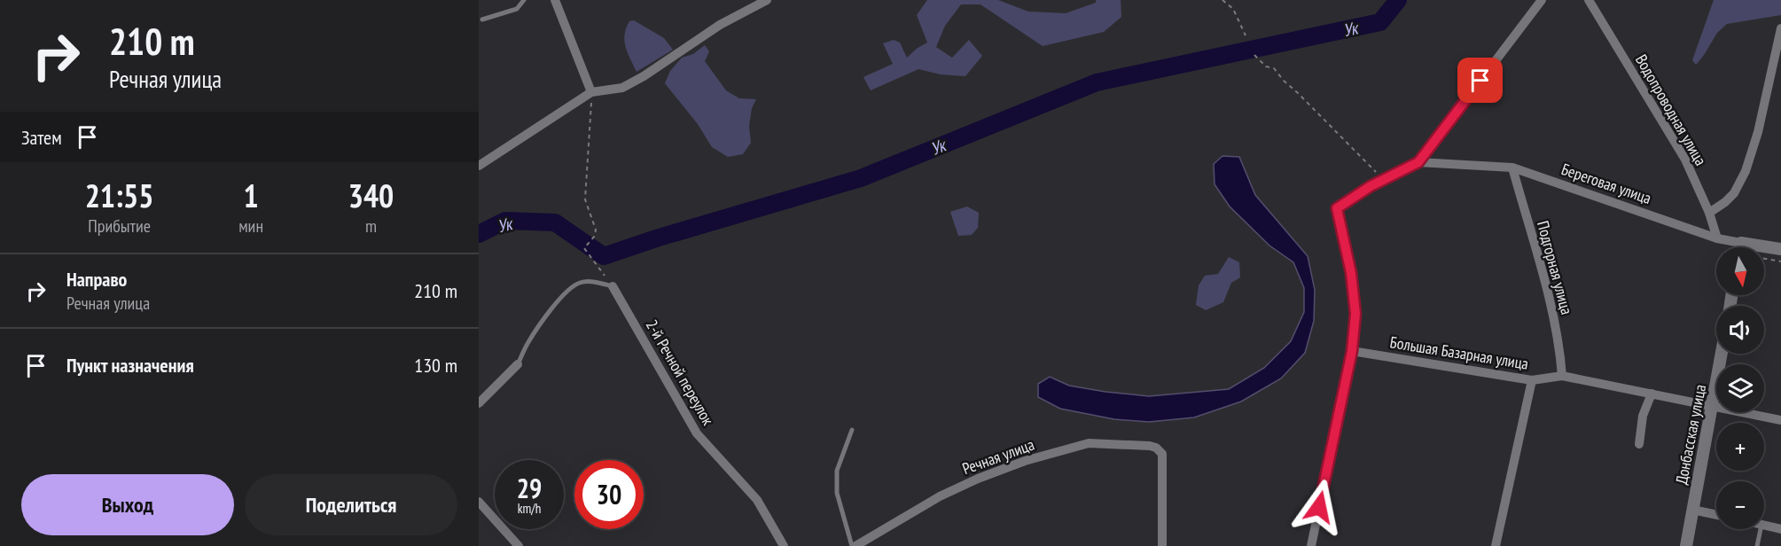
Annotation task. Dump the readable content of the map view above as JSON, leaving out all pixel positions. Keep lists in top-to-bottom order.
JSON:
{
  "streets": {
    "street": [
      "Водопроводная улица",
      "Береговая улица",
      "Подгорная улица",
      "Большая Базарная улица",
      "2-й Речной переулок",
      "Донбасская улица",
      "Речная улица"
    ]
  },
  "crossings": [
    ["Водопроводная улица", "Береговая улица"],
    ["Береговая улица", "Подгорная улица"],
    ["Подгорная улица", "Большая Базарная улица"],
    ["Большая Базарная улица", "Донбасская улица"]
  ],
  "water": ["Ук"],
  "north": "bottom",
  "page": {
    "turn": ["210 m", "Речная улица"],
    "then": "Затем",
    "eta": [
      "21:55",
      "Прибытие",
      "1",
      "мин",
      "340",
      "m"
    ],
    "map_buttons": ["+", "−"],
    "list": [
      {
        "name": "Направо",
        "note": "Речная улица",
        "value": "210 m"
      },
      {
        "name": "Пункт назначения",
        "value": "130 m"
      }
    ],
    "speed": "29 km/h",
    "limit": "30",
    "buttons": ["Выход", "Поделиться"]
  }
}
